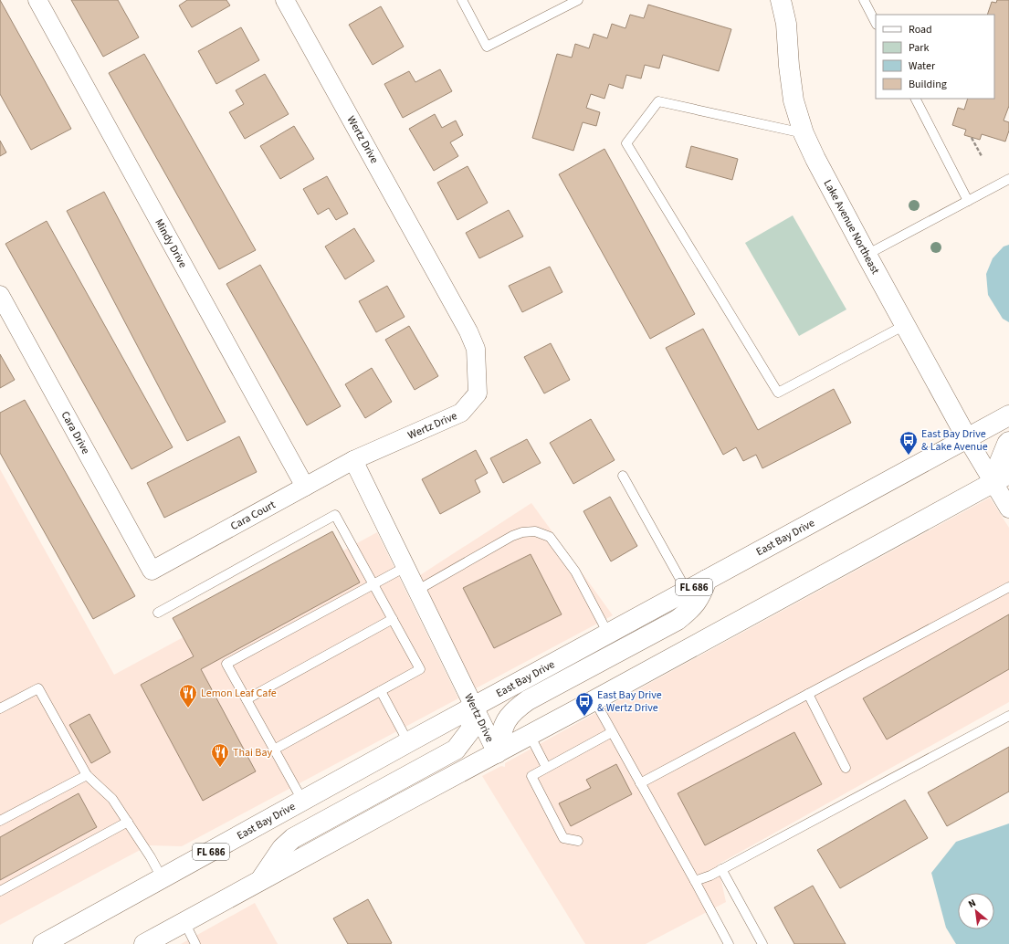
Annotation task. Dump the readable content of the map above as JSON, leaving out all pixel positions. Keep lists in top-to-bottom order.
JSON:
{
  "streets": {
    "main road": ["Lake Avenue Northeast", "East Bay Drive", "FL 686"],
    "street": [
      "Wertz Drive",
      "Mindy Drive",
      "Cara Drive",
      "Cara Court"
    ]
  },
  "crossings": [
    ["Wertz Drive", "Cara Court"],
    ["Wertz Drive", "East Bay Drive"],
    ["Lake Avenue Northeast", "East Bay Drive"],
    ["Mindy Drive", "Cara Court"],
    ["Cara Drive", "Cara Court"]
  ],
  "places": {
    "bus stop": ["East Bay Drive & Lake Avenue", "East Bay Drive & Wertz Drive"],
    "restaurant": ["Lemon Leaf Cafe", "Thai Bay"]
  },
  "legend": [
    "Road",
    "Park",
    "Water",
    "Building"
  ],
  "north": "top left"
}
